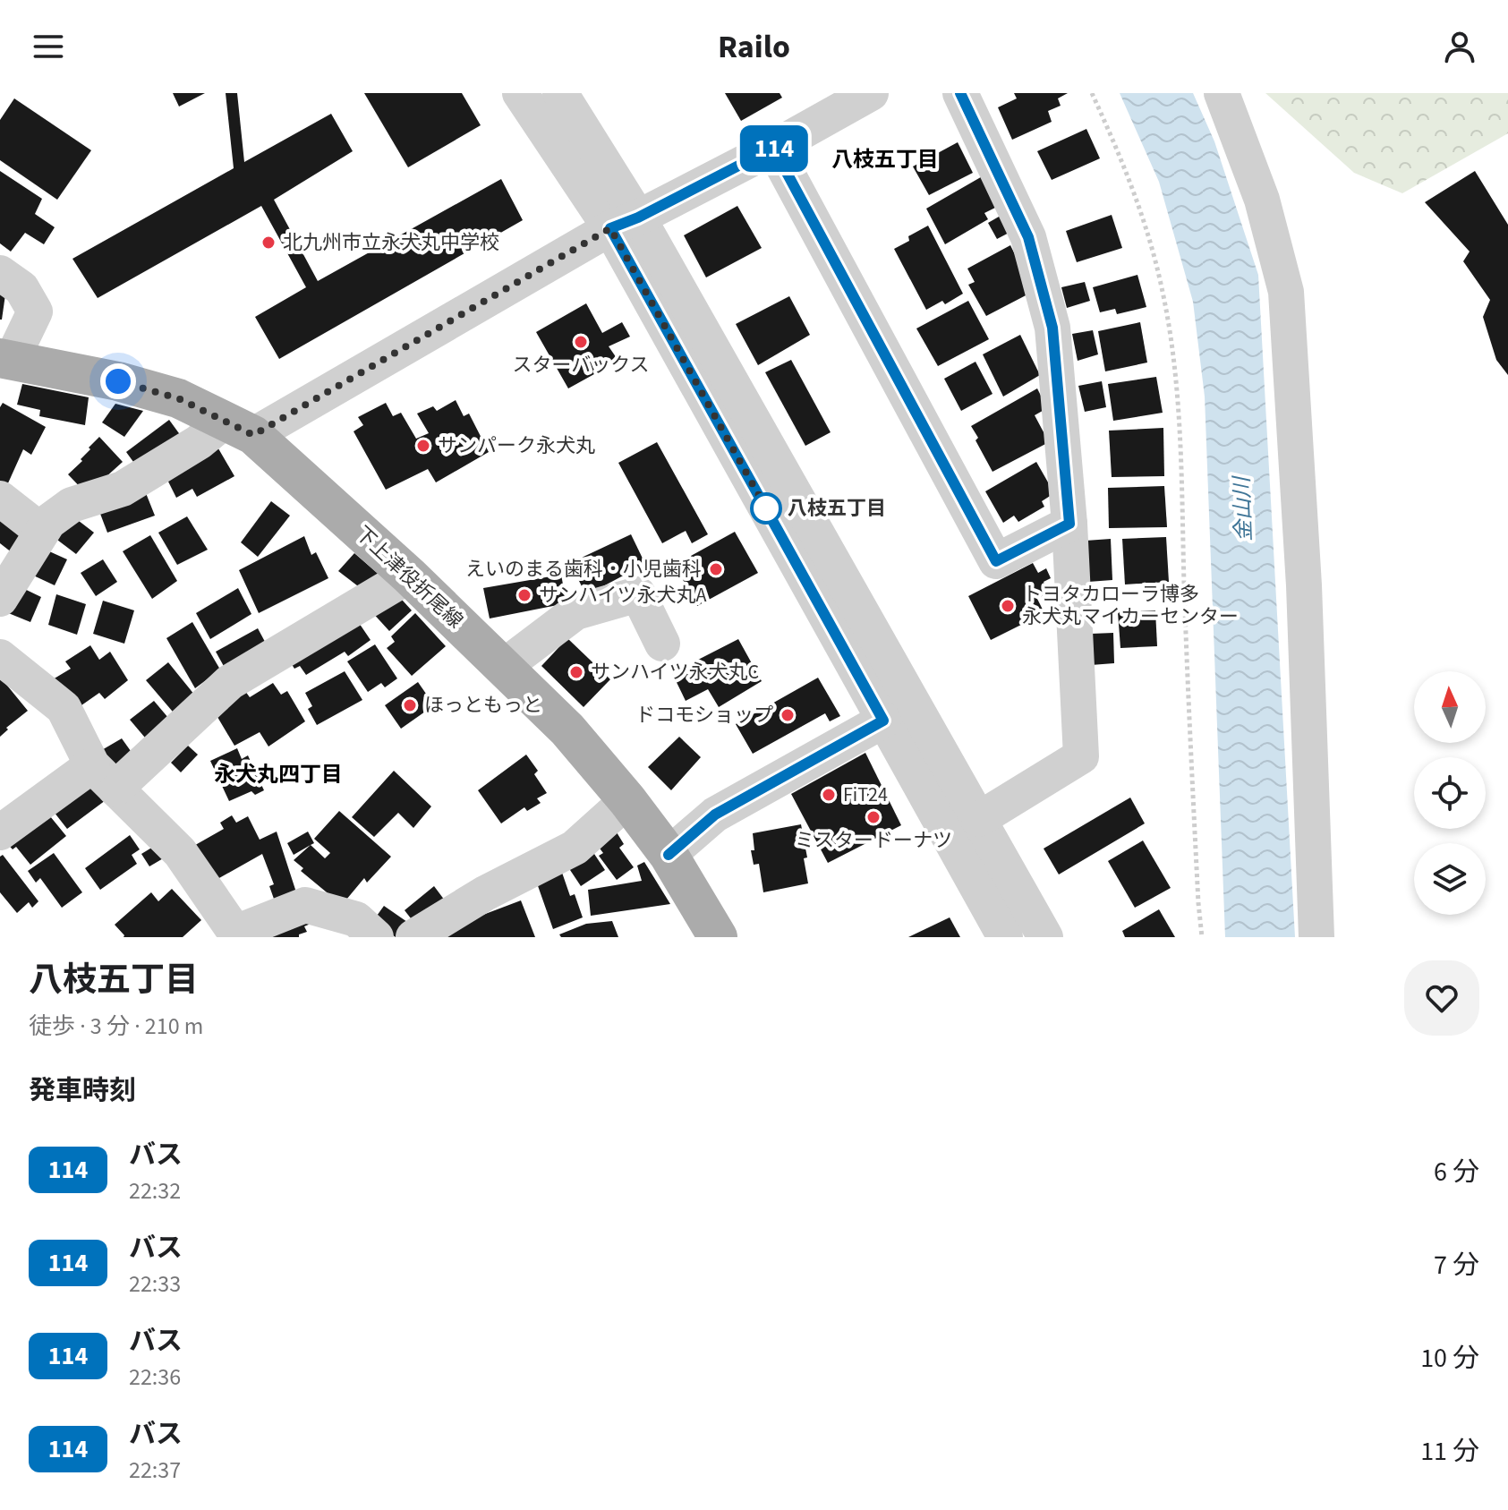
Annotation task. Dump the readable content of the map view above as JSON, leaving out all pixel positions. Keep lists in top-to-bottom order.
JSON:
{
  "streets": {
    "main road": ["下上津役折尾線"]
  },
  "districts": ["八枝五丁目", "永犬丸四丁目"],
  "water": ["金山川"],
  "places": [
    "北九州市立永犬丸中学校",
    "スターバックス",
    "サンパーク永犬丸",
    "八枝五丁目",
    "えいのまる歯科・小児歯科",
    "サンハイツ永犬丸A",
    "トヨタカローラ博多 永犬丸マイカーセンター",
    "サンハイツ永犬丸C",
    "ほっともっと",
    "ドコモショップ",
    "FiT24",
    "ミスタードーナツ"
  ],
  "lines": ["bus line 114"],
  "north": "top",
  "page": {
    "header": "Railo",
    "on_map": "114",
    "heading": [
      ["八枝五丁目", "徒歩 · 3 分 · 210 m"],
      "発車時刻"
    ],
    "list": [
      {
        "mark": "114",
        "name": "バス",
        "note": "22:32",
        "value": "6 分"
      },
      {
        "mark": "114",
        "name": "バス",
        "note": "22:33",
        "value": "7 分"
      },
      {
        "mark": "114",
        "name": "バス",
        "note": "22:36",
        "value": "10 分"
      },
      {
        "mark": "114",
        "name": "バス",
        "note": "22:37",
        "value": "11 分"
      }
    ]
  }
}
